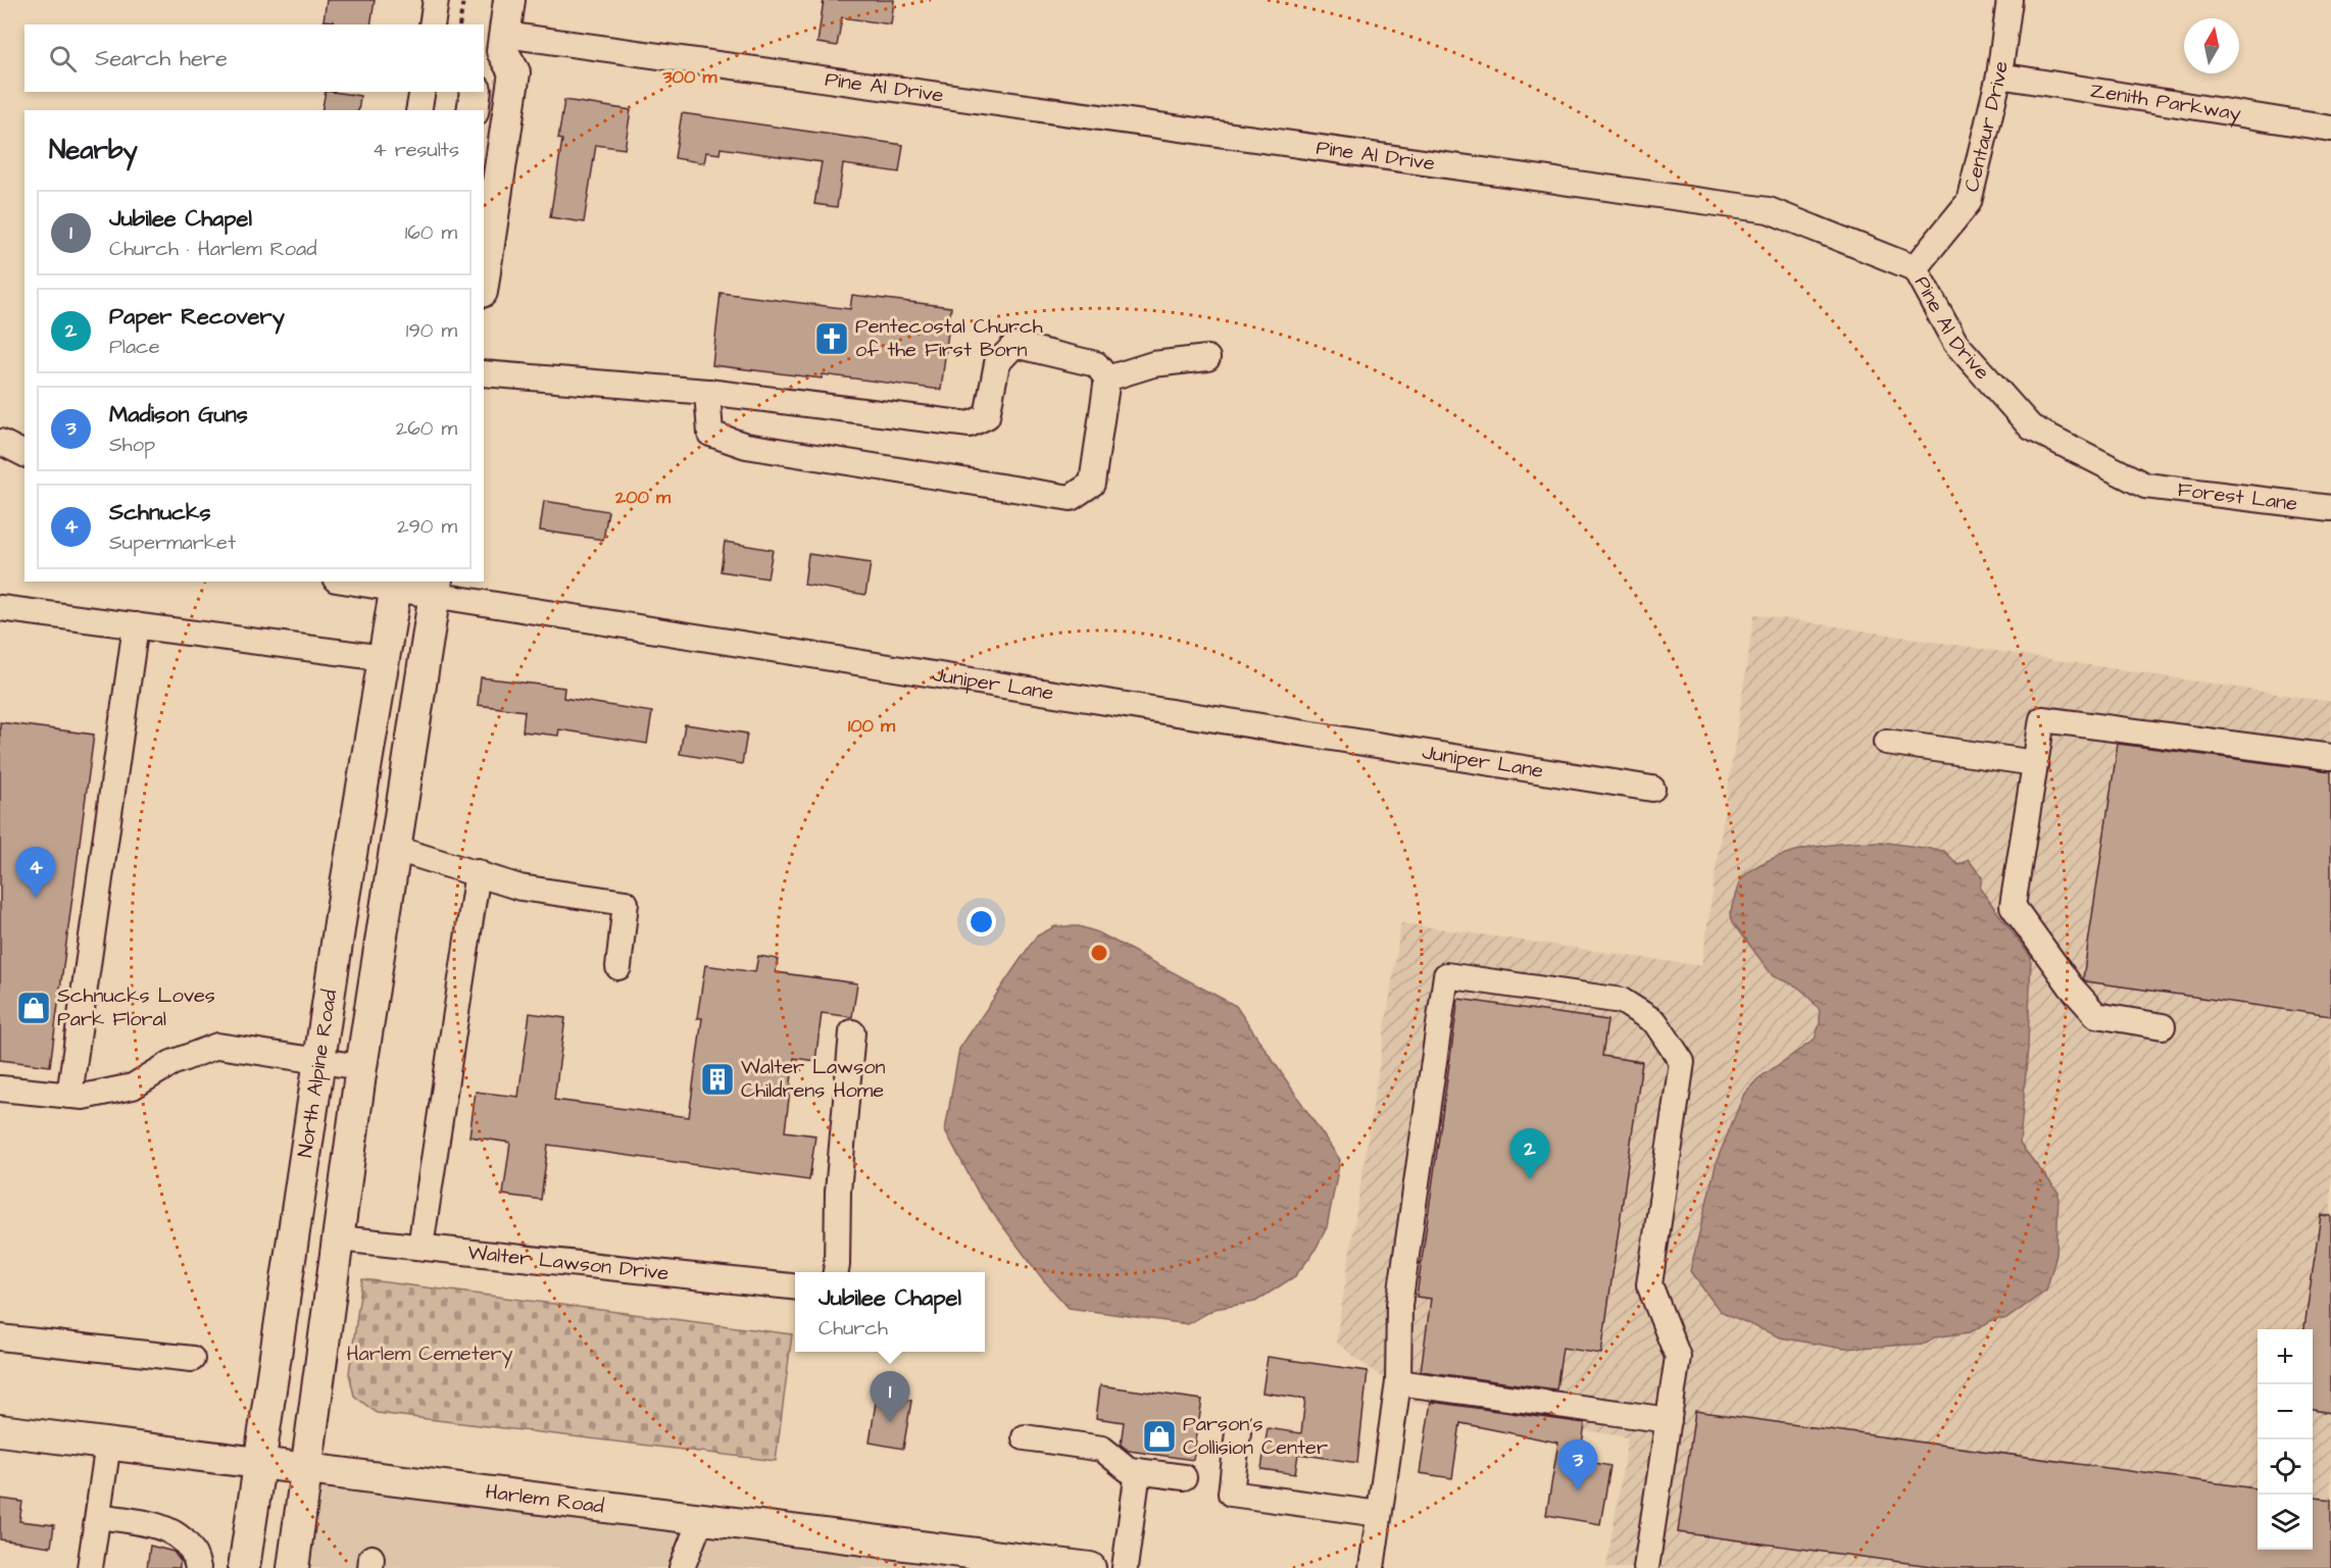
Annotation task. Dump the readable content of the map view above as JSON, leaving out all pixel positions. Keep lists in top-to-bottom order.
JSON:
{
  "streets": {
    "main road": ["North Alpine Road", "Harlem Road"],
    "street": [
      "Pine Al Drive",
      "Zenith Parkway",
      "Centaur Drive",
      "Forest Lane",
      "Juniper Lane",
      "Walter Lawson Drive"
    ]
  },
  "crossings": [
    ["Pine Al Drive", "Centaur Drive"],
    ["Pine Al Drive", "Forest Lane"],
    ["Zenith Parkway", "Centaur Drive"],
    ["Juniper Lane", "North Alpine Road"],
    ["North Alpine Road", "Harlem Road"]
  ],
  "parks": ["Harlem Cemetery"],
  "places": {
    "church": ["Pentecostal Church of the First Born"],
    "shop": ["Schnucks Loves Park Floral", "Parson's Collision Center"],
    "building": ["Walter Lawson Childrens Home"]
  },
  "north": "top",
  "page": {
    "search": "Search here",
    "heading": ["Nearby", "4 results"],
    "list": [
      {
        "mark": "1",
        "name": "Jubilee Chapel",
        "note": "Church · Harlem Road",
        "value": "160 m"
      },
      {
        "mark": "2",
        "name": "Paper Recovery",
        "note": "Place",
        "value": "190 m"
      },
      {
        "mark": "3",
        "name": "Madison Guns",
        "note": "Shop",
        "value": "260 m"
      },
      {
        "mark": "4",
        "name": "Schnucks",
        "note": "Supermarket",
        "value": "290 m"
      }
    ],
    "pins": [
      "4",
      "2",
      "1",
      "3"
    ],
    "popup": ["Jubilee Chapel", "Church"],
    "map_buttons": ["+", "−"]
  },
  "rings": ["300 m", "200 m", "100 m"]
}
